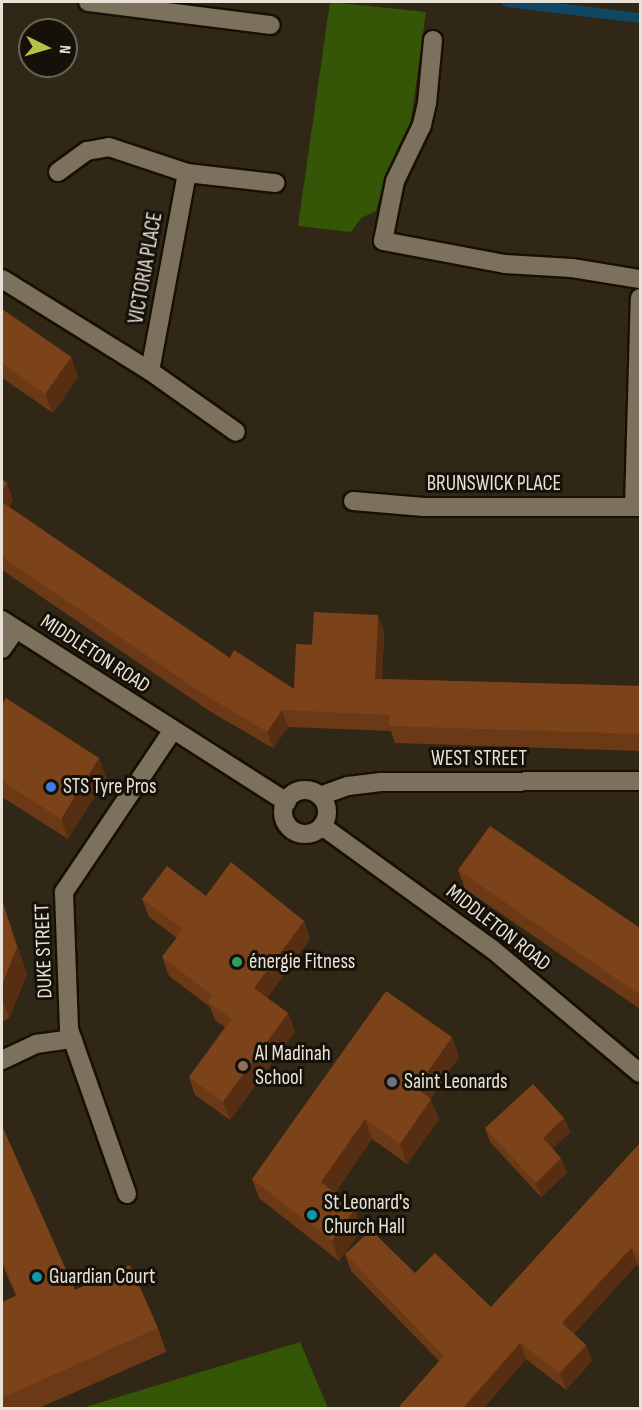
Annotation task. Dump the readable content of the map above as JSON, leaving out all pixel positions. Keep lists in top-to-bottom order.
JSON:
{
  "streets": {
    "street": [
      "VICTORIA PLACE",
      "BRUNSWICK PLACE",
      "MIDDLETON ROAD",
      "WEST STREET",
      "DUKE STREET"
    ]
  },
  "crossings": [
    ["MIDDLETON ROAD", "WEST STREET"],
    ["MIDDLETON ROAD", "DUKE STREET"]
  ],
  "places": [
    "STS Tyre Pros",
    "énergie Fitness",
    "Al Madinah School",
    "Saint Leonards",
    "St Leonard's Church Hall",
    "Guardian Court"
  ],
  "north": "right"
}
